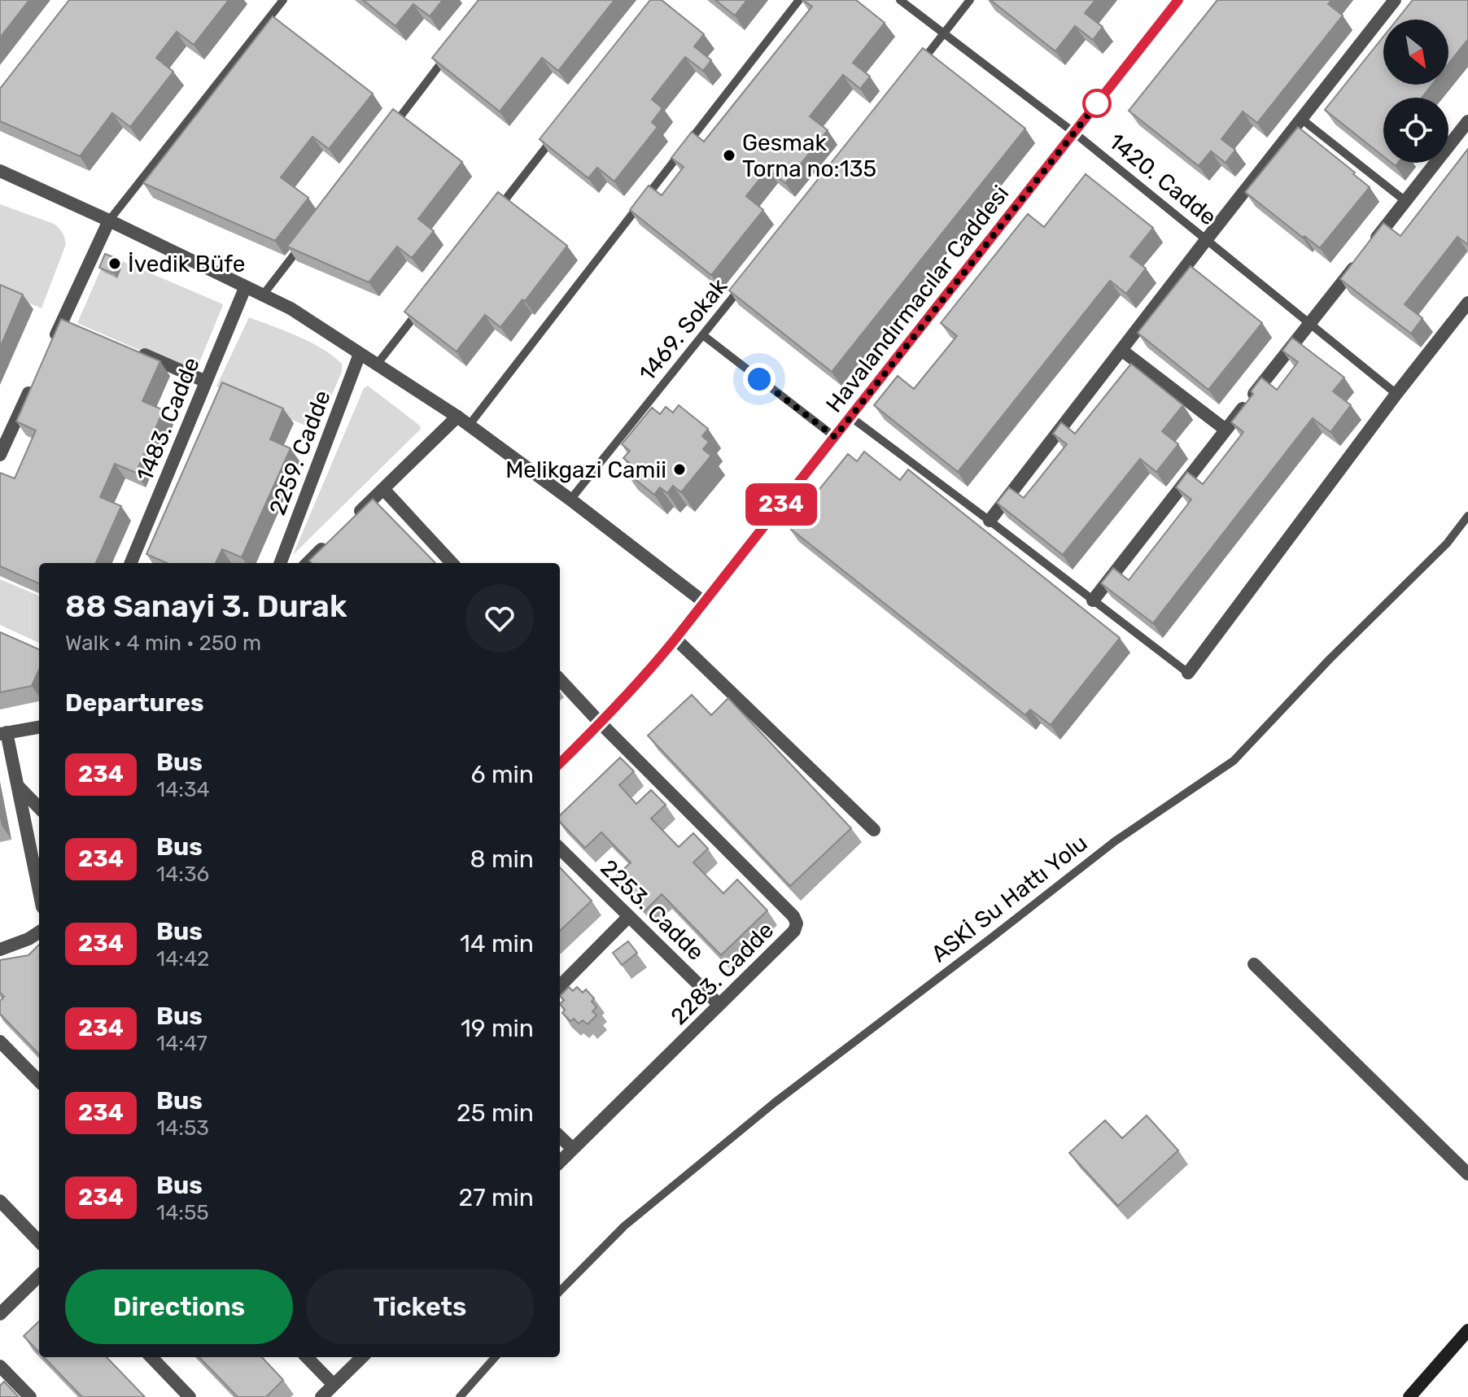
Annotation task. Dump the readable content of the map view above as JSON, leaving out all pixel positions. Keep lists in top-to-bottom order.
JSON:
{
  "streets": {
    "street": [
      "Havalandırmacılar Caddesi",
      "1483. Cadde",
      "2259. Cadde",
      "2253. Cadde",
      "2283. Cadde"
    ],
    "lane": ["1420. Cadde", "1469. Sokak", "ASKİ Su Hattı Yolu"]
  },
  "crossings": [
    ["1420. Cadde", "Havalandırmacılar Caddesi"],
    ["Havalandırmacılar Caddesi", "2283. Cadde"],
    ["2253. Cadde", "2283. Cadde"]
  ],
  "places": ["Gesmak Torna no:135", "İvedik Büfe", "Melikgazi Camii"],
  "lines": ["bus line 234"],
  "north": "bottom right",
  "page": {
    "on_map": "234",
    "heading": [
      ["88 Sanayi 3. Durak", "Walk · 4 min · 250 m"],
      "Departures"
    ],
    "list": [
      {
        "mark": "234",
        "name": "Bus",
        "note": "14:34",
        "value": "6 min"
      },
      {
        "mark": "234",
        "name": "Bus",
        "note": "14:36",
        "value": "8 min"
      },
      {
        "mark": "234",
        "name": "Bus",
        "note": "14:42",
        "value": "14 min"
      },
      {
        "mark": "234",
        "name": "Bus",
        "note": "14:47",
        "value": "19 min"
      },
      {
        "mark": "234",
        "name": "Bus",
        "note": "14:53",
        "value": "25 min"
      },
      {
        "mark": "234",
        "name": "Bus",
        "note": "14:55",
        "value": "27 min"
      }
    ],
    "buttons": ["Directions", "Tickets"]
  }
}
